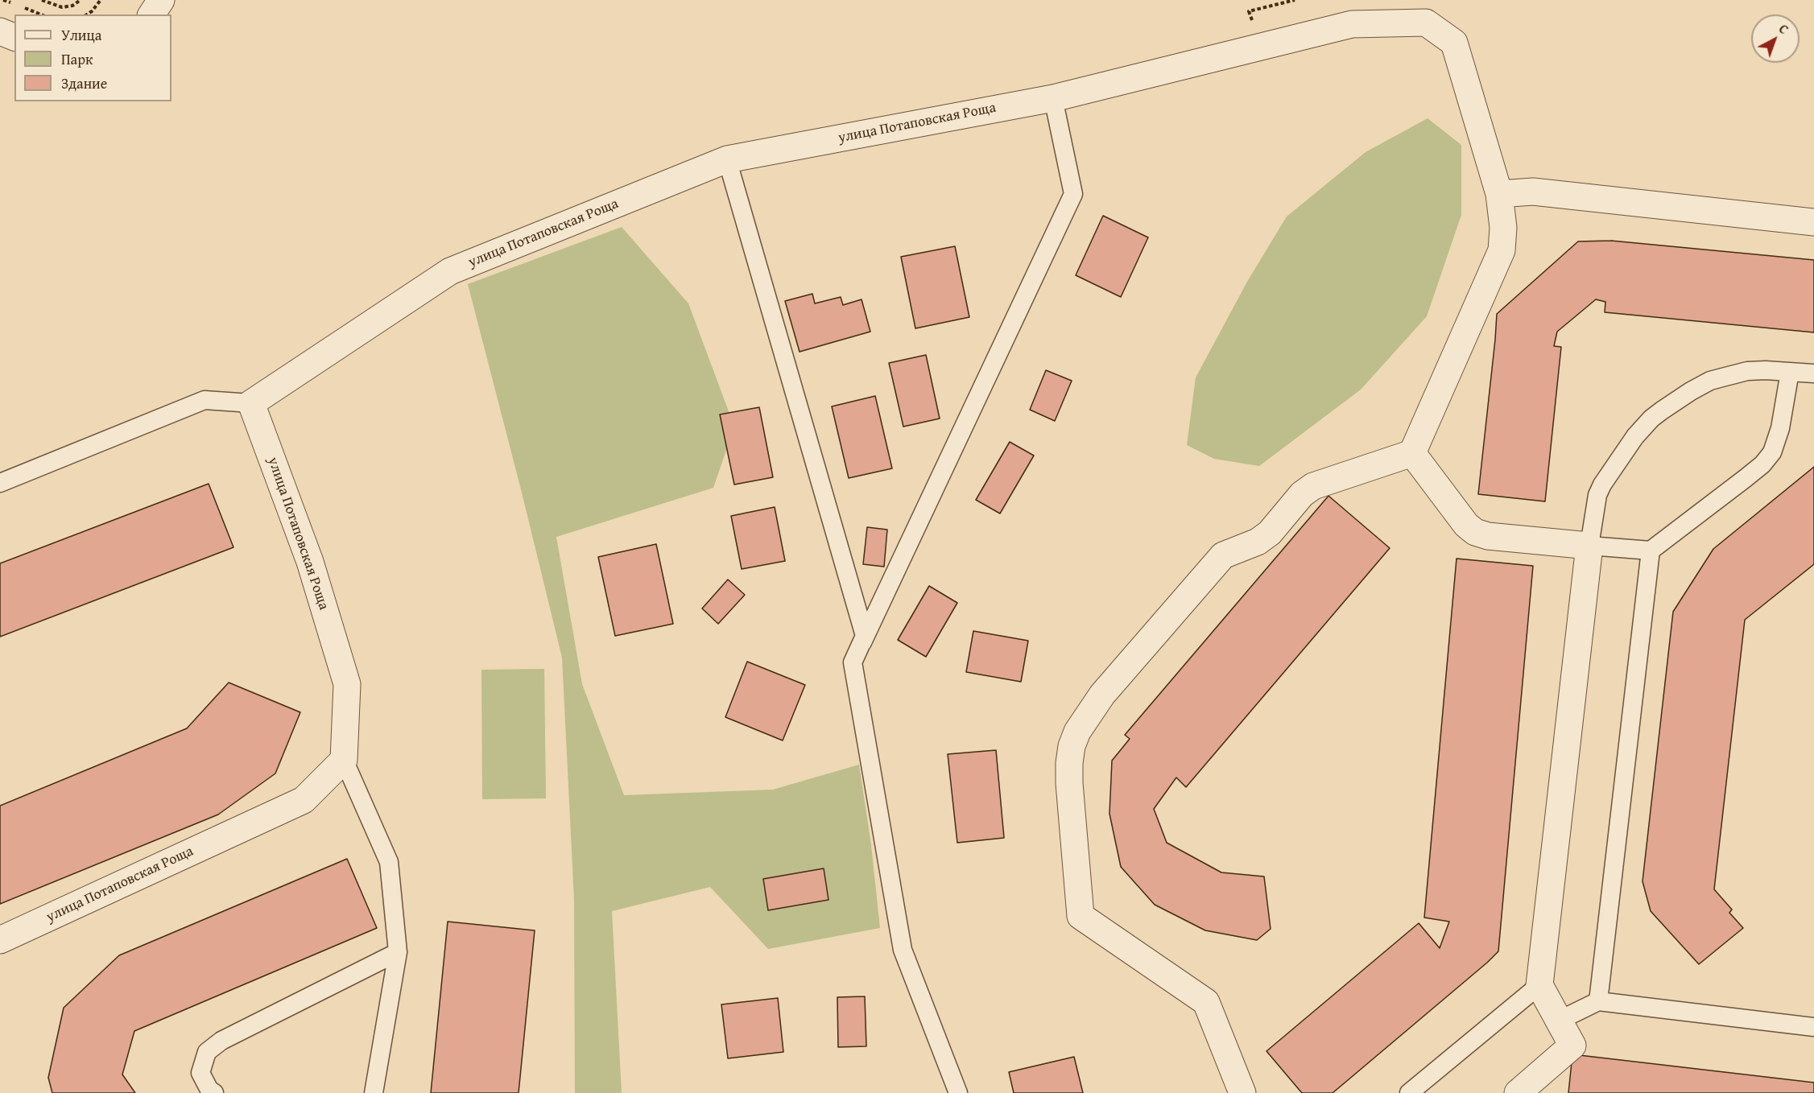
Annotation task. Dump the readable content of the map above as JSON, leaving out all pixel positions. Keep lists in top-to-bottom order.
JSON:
{
  "streets": {
    "street": ["улица Потаповская Роща"]
  },
  "legend": ["Улица", "Парк", "Здание"],
  "north": "top right"
}
